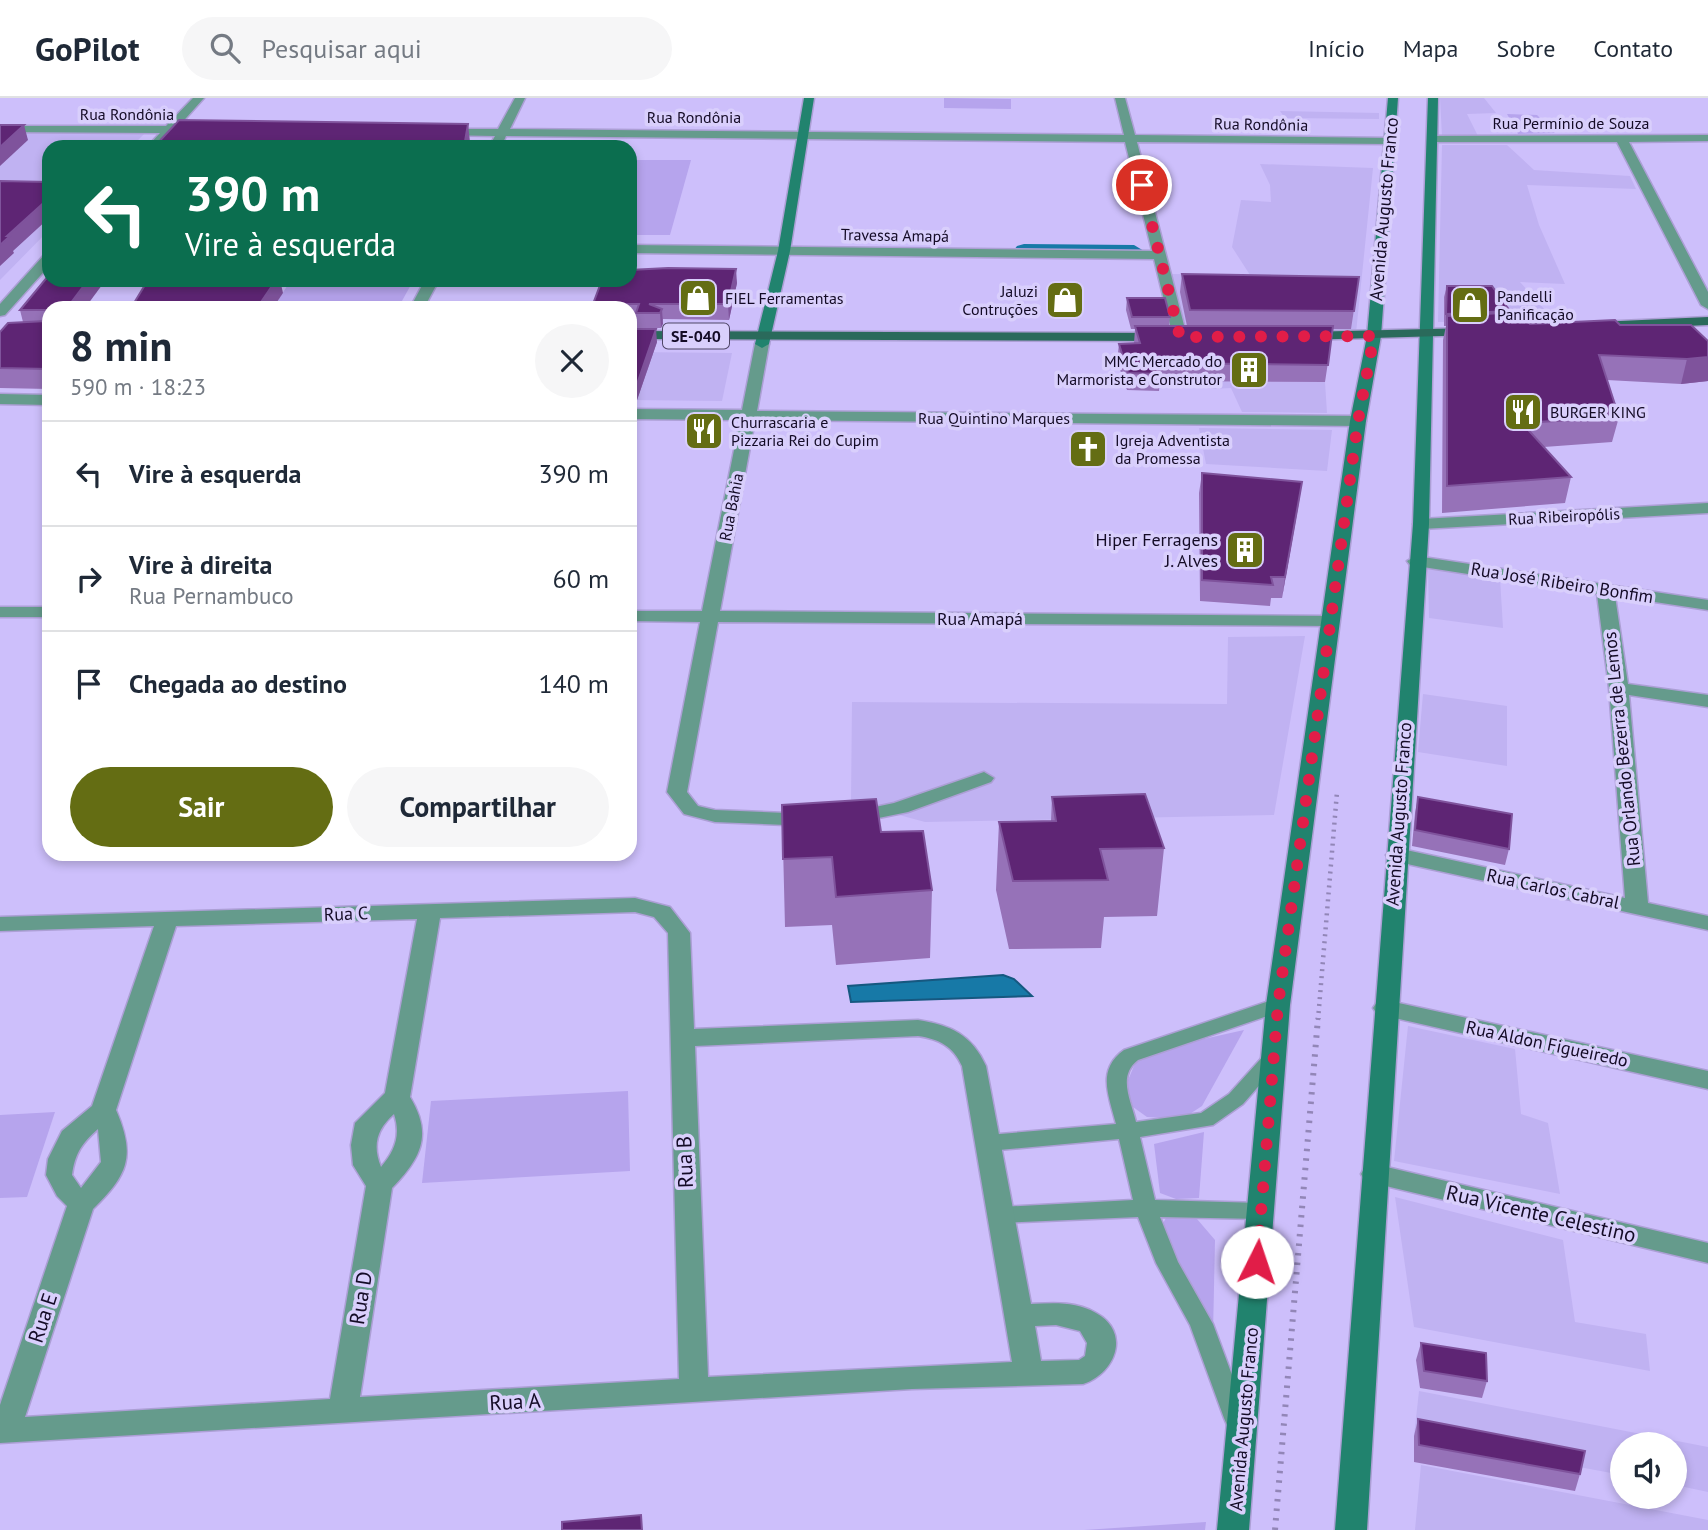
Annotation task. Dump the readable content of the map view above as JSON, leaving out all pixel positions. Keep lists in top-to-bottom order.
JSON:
{
  "streets": {
    "main road": ["Avenida Augusto Franco", "SE-040", "Rua Bahia"],
    "street": [
      "Rua Rondônia",
      "Rua Permínio de Souza",
      "Travessa Amapá",
      "Rua Quintino Marques",
      "Rua Ribeiropólis",
      "Rua José Ribeiro Bonfim",
      "Rua Amapá",
      "Rua Orlando Bezerra de Lemos",
      "Rua Carlos Cabral",
      "Rua C",
      "Rua Aldon Figueiredo",
      "Rua B",
      "Rua Vicente Celestino",
      "Rua D",
      "Rua E",
      "Rua A"
    ]
  },
  "crossings": [
    ["Rua Rondônia", "Avenida Augusto Franco"],
    ["Rua Rondônia", "Rua Bahia"],
    ["Rua Permínio de Souza", "Avenida Augusto Franco"],
    ["Avenida Augusto Franco", "Rua Quintino Marques"],
    ["Avenida Augusto Franco", "Rua Ribeiropólis"],
    ["Avenida Augusto Franco", "Rua José Ribeiro Bonfim"],
    ["Avenida Augusto Franco", "Rua Amapá"],
    ["Avenida Augusto Franco", "Rua Carlos Cabral"],
    ["Avenida Augusto Franco", "Rua Aldon Figueiredo"],
    ["Avenida Augusto Franco", "Rua Vicente Celestino"],
    ["Travessa Amapá", "Rua Bahia"],
    ["SE-040", "Rua Bahia"],
    ["Rua Quintino Marques", "Rua Bahia"],
    ["Rua Bahia", "Rua Amapá"],
    ["Rua José Ribeiro Bonfim", "Rua Orlando Bezerra de Lemos"],
    ["Rua Orlando Bezerra de Lemos", "Rua Carlos Cabral"],
    ["Rua C", "Rua B"],
    ["Rua B", "Rua A"],
    ["Rua D", "Rua A"],
    ["Rua E", "Rua A"]
  ],
  "places": {
    "shop": ["FIEL Ferramentas", "Jaluzi Contruções", "Pandelli Panificação"],
    "building": ["MMC Mercado do Marmorista e Construtor", "Hiper Ferragens J. Alves"],
    "restaurant": ["BURGER KING", "Churrascaria e Pizzaria Rei do Cupim"],
    "church": ["Igreja Adventista da Promessa"]
  },
  "page": {
    "header": "GoPilot",
    "search": "Pesquisar aqui",
    "nav": [
      "Início",
      "Mapa",
      "Sobre",
      "Contato"
    ],
    "turn": ["390 m", "Vire à esquerda"],
    "heading": ["8 min", "590 m · 18:23"],
    "list": [
      {
        "name": "Vire à esquerda",
        "value": "390 m"
      },
      {
        "name": "Vire à direita",
        "note": "Rua Pernambuco",
        "value": "60 m"
      },
      {
        "name": "Chegada ao destino",
        "value": "140 m"
      }
    ],
    "buttons": ["Sair", "Compartilhar"]
  }
}
